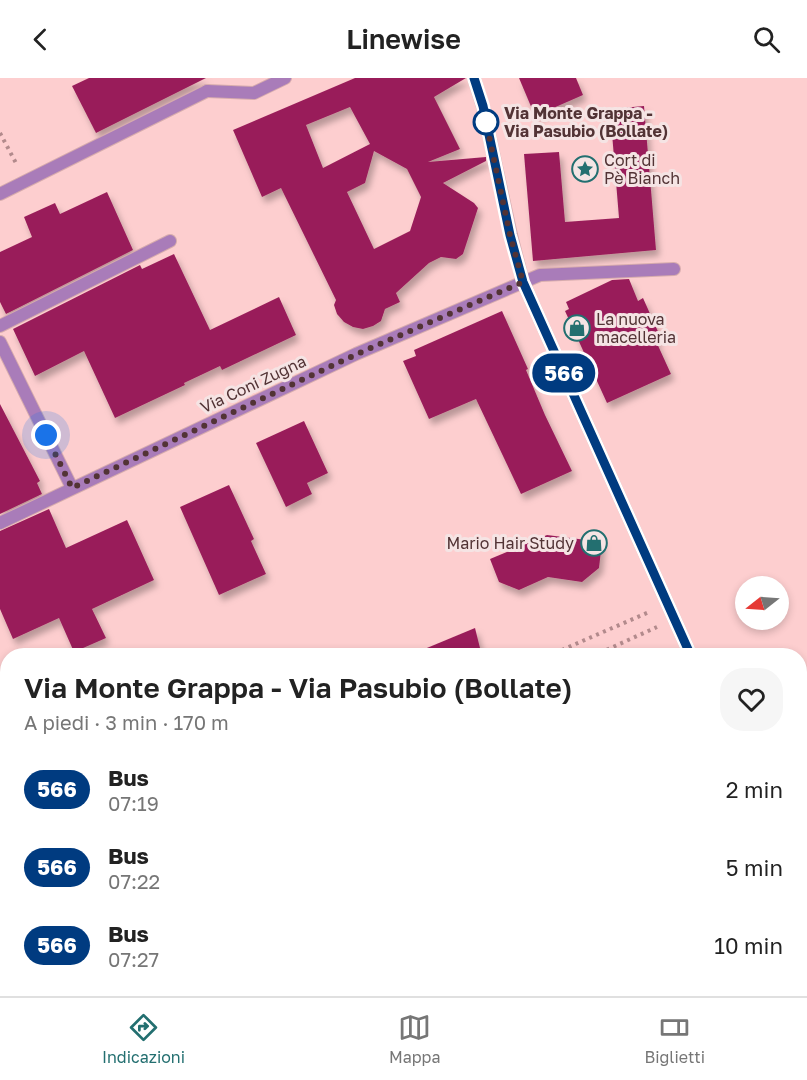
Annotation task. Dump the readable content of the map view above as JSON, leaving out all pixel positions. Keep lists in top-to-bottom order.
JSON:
{
  "streets": {
    "street": ["Via Coni Zugna"]
  },
  "places": {
    "other": ["Via Monte Grappa - Via Pasubio (Bollate)"],
    "place": ["Cort di Pè Bianch"],
    "shop": ["La nuova macelleria", "Mario Hair Study"]
  },
  "lines": ["bus line 566"],
  "north": "left",
  "page": {
    "header": "Linewise",
    "on_map": "566",
    "heading": ["Via Monte Grappa - Via Pasubio (Bollate)", "A piedi · 3 min · 170 m"],
    "list": [
      {
        "mark": "566",
        "name": "Bus",
        "note": "07:19",
        "value": "2 min"
      },
      {
        "mark": "566",
        "name": "Bus",
        "note": "07:22",
        "value": "5 min"
      },
      {
        "mark": "566",
        "name": "Bus",
        "note": "07:27",
        "value": "10 min"
      }
    ],
    "tabs": ["Indicazioni", "Mappa", "Biglietti"]
  }
}
